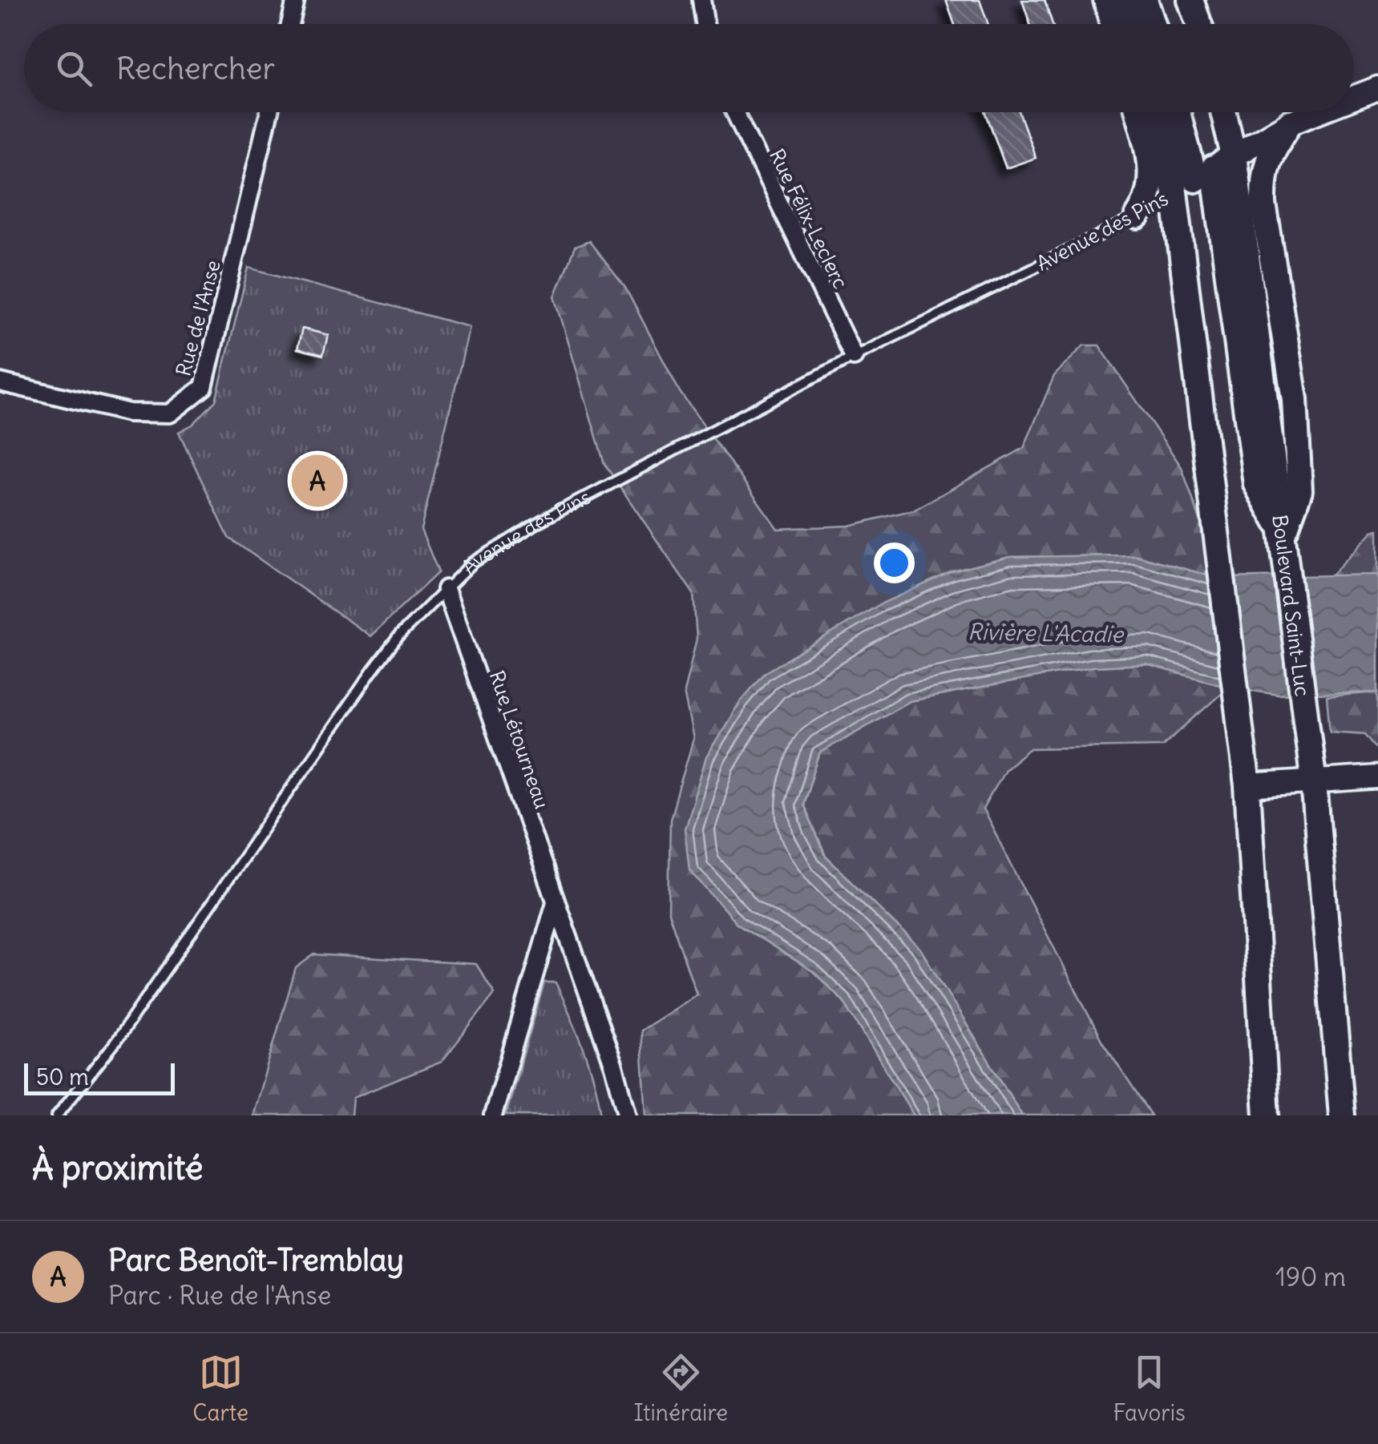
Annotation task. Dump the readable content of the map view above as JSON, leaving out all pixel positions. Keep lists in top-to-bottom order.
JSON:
{
  "streets": {
    "main road": ["Boulevard Saint-Luc"],
    "street": [
      "Rue Félix-Leclerc",
      "Avenue des Pins",
      "Rue de l'Anse",
      "Rue Létourneau"
    ]
  },
  "crossings": [
    ["Rue Félix-Leclerc", "Avenue des Pins"],
    ["Avenue des Pins", "Rue Létourneau"]
  ],
  "water": ["Rivière L'Acadie"],
  "scale_bar": "50 m",
  "page": {
    "search": "Rechercher",
    "pins": "A",
    "scale": "50 m",
    "heading": "À proximité",
    "list": [
      {
        "mark": "A",
        "name": "Parc Benoît-Tremblay",
        "note": "Parc · Rue de l'Anse",
        "value": "190 m"
      }
    ],
    "nav": ["Carte", "Itinéraire", "Favoris"]
  }
}
